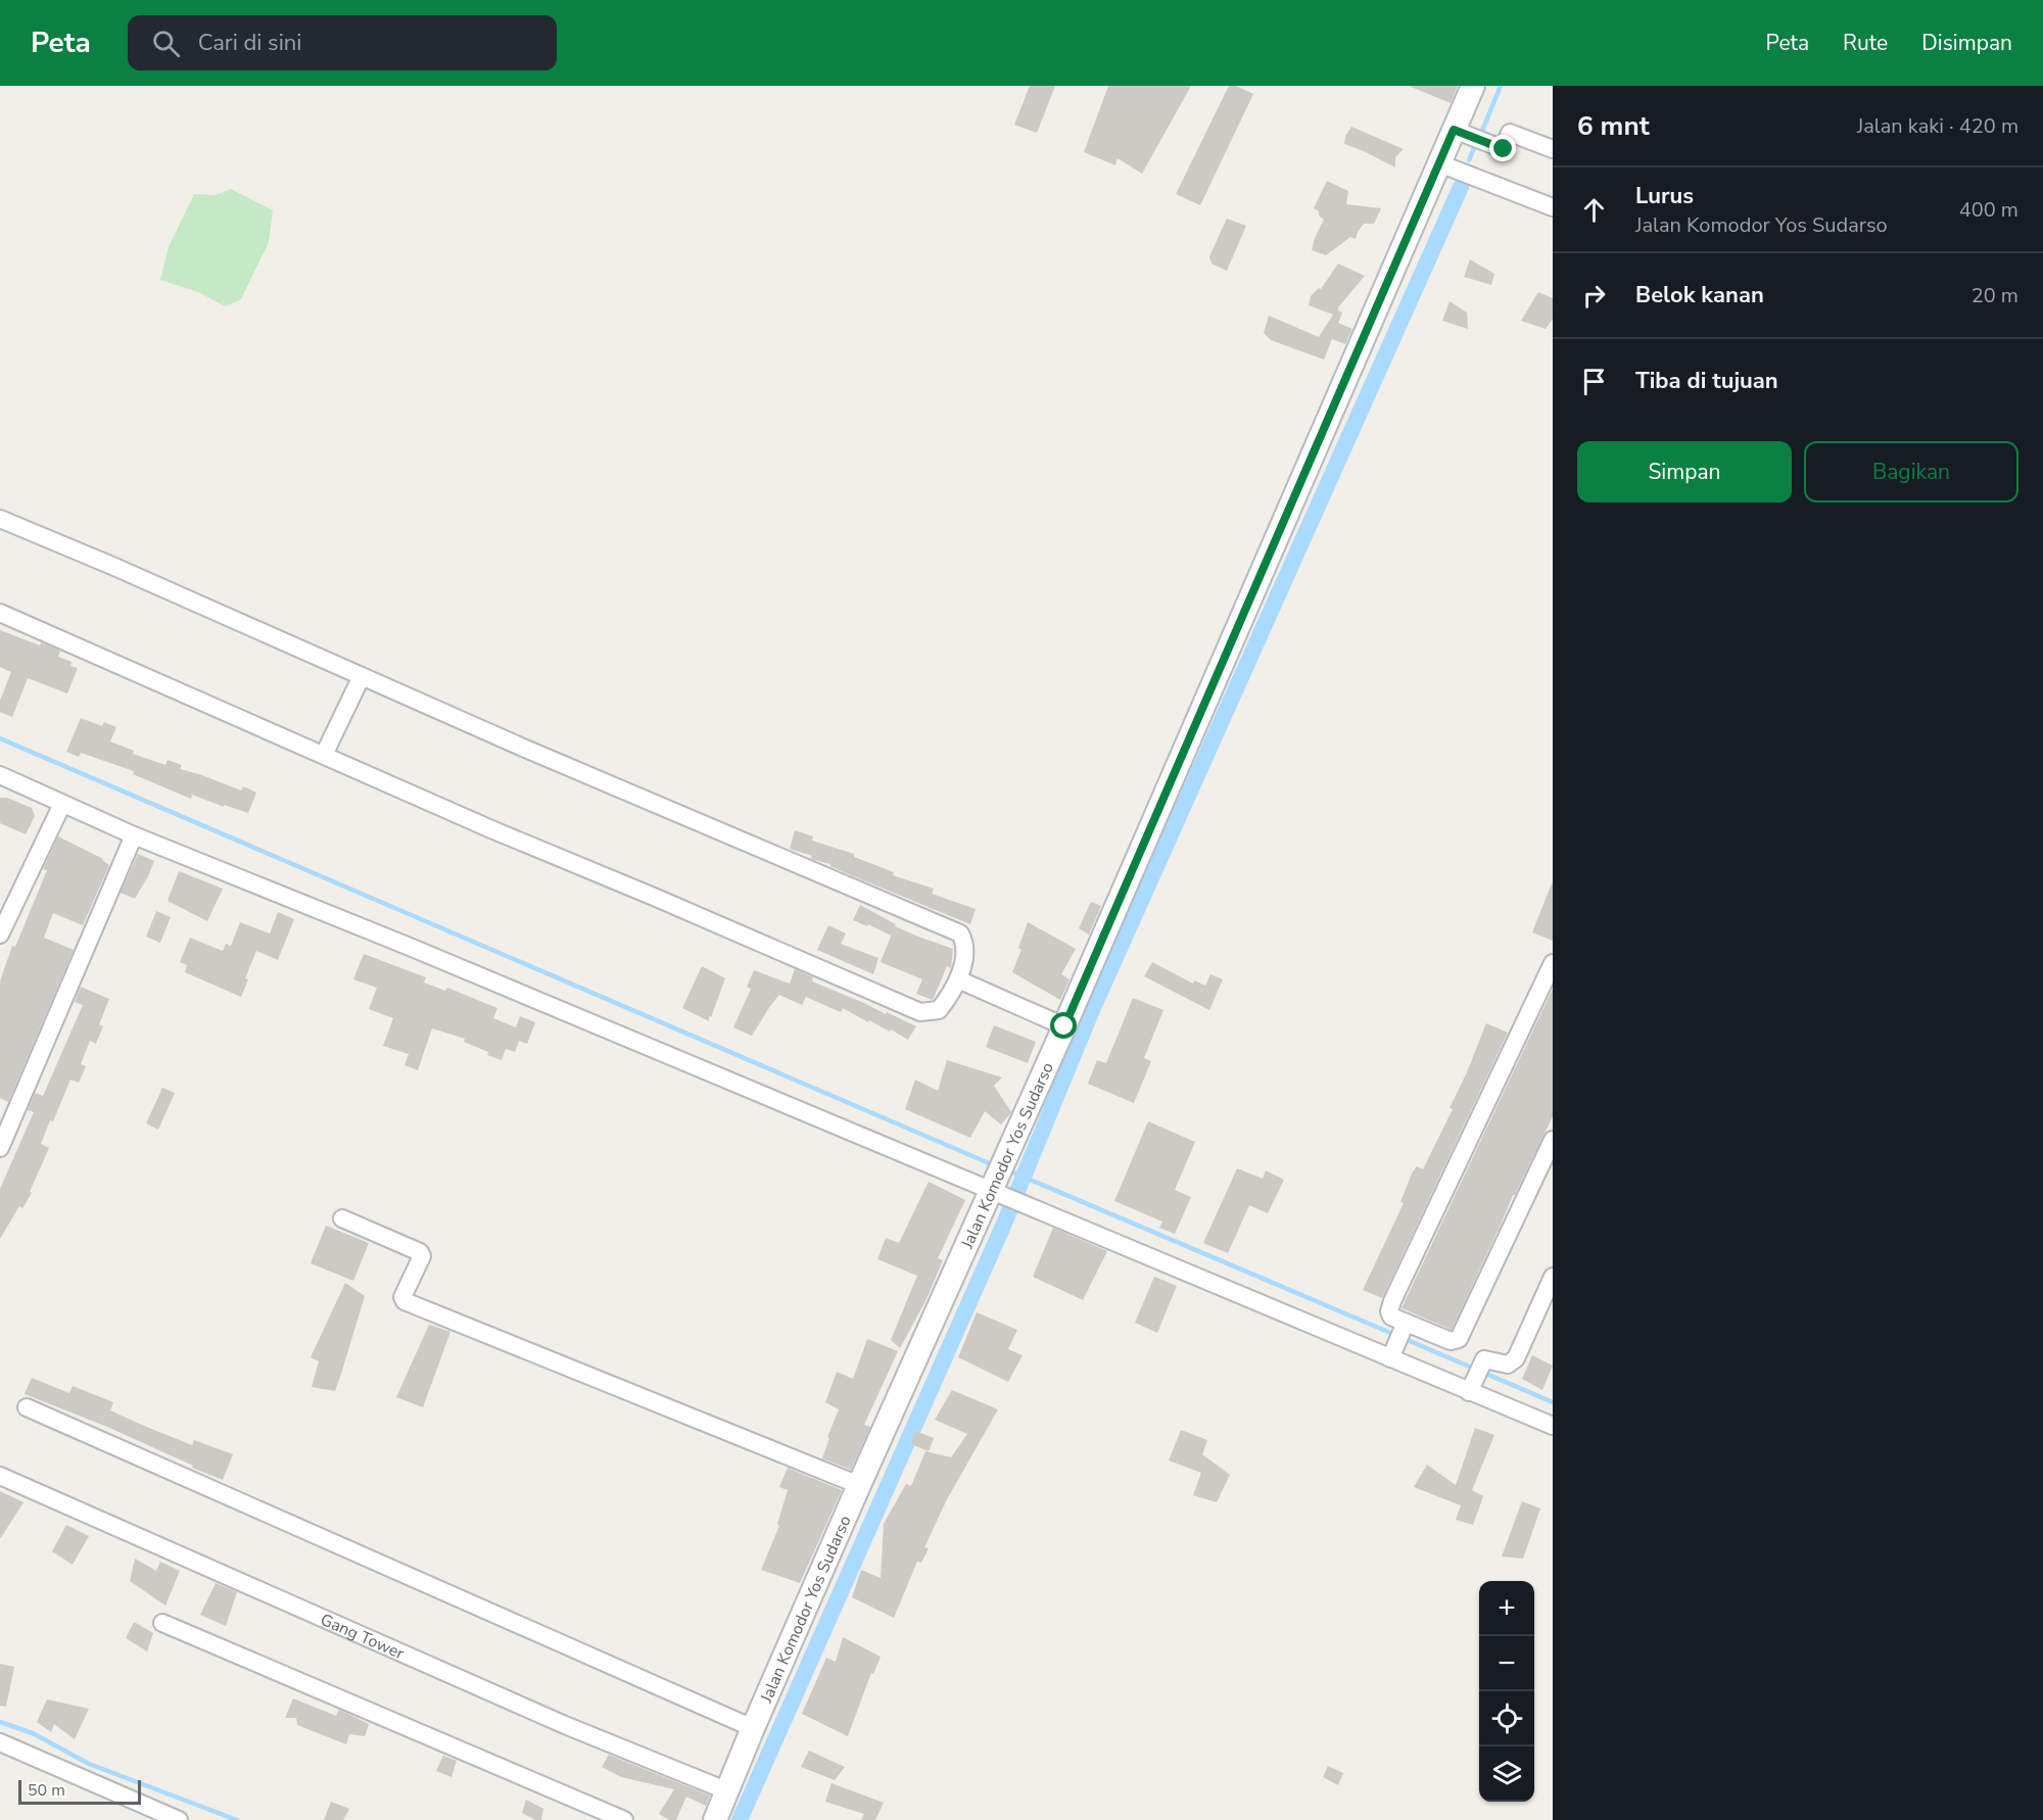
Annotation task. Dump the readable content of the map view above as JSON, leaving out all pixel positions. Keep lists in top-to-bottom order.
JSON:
{
  "streets": {
    "street": ["Jalan Komodor Yos Sudarso", "Gang Tower"]
  },
  "crossings": [
    ["Jalan Komodor Yos Sudarso", "Gang Tower"]
  ],
  "scale_bar": "50 m",
  "page": {
    "header": "Peta",
    "search": "Cari di sini",
    "nav": ["Peta", "Rute", "Disimpan"],
    "heading": ["6 mnt", "Jalan kaki · 420 m"],
    "list": [
      ["Lurus", "Jalan Komodor Yos Sudarso", "400 m"],
      ["Belok kanan", "20 m"],
      "Tiba di tujuan"
    ],
    "buttons": ["Simpan", "Bagikan"],
    "map_buttons": ["+", "−"],
    "scale": "50 m"
  }
}
